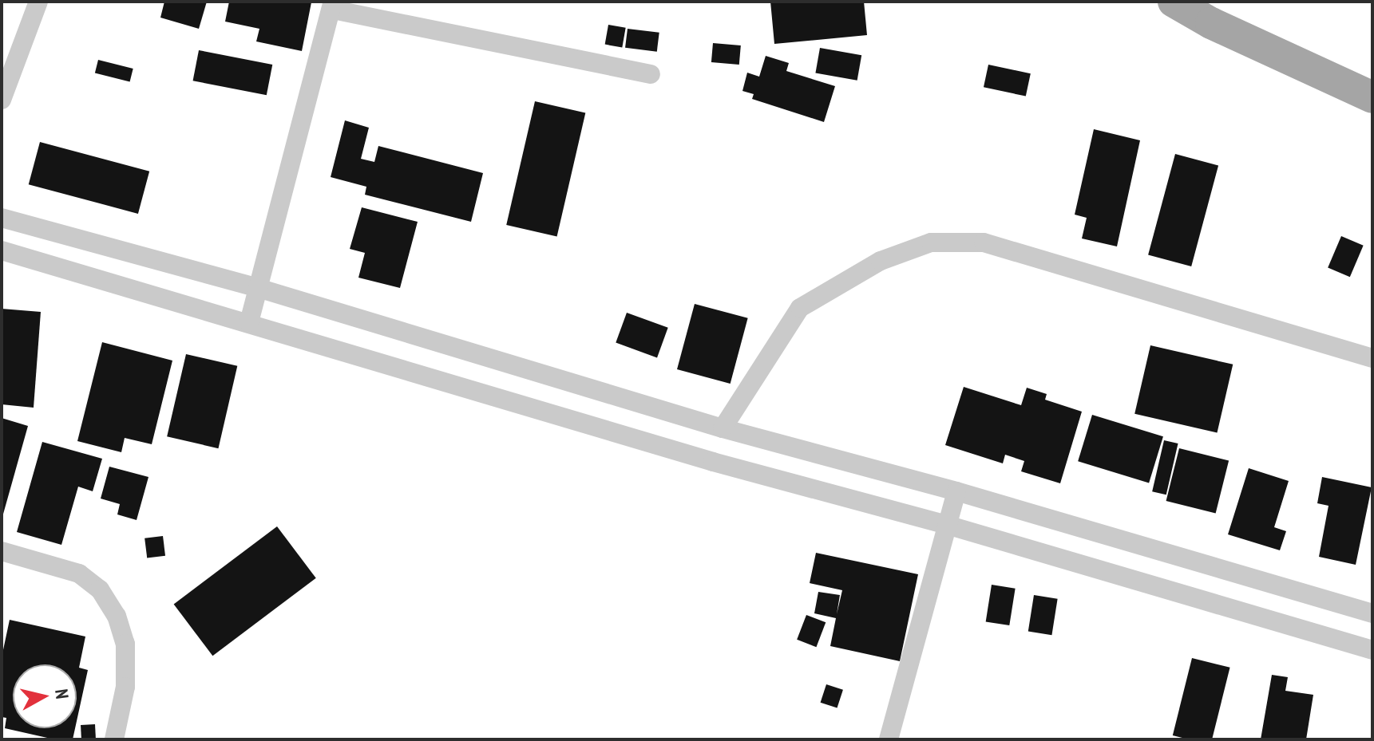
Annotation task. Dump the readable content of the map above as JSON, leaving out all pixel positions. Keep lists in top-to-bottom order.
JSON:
{
  "north": "right"
}
